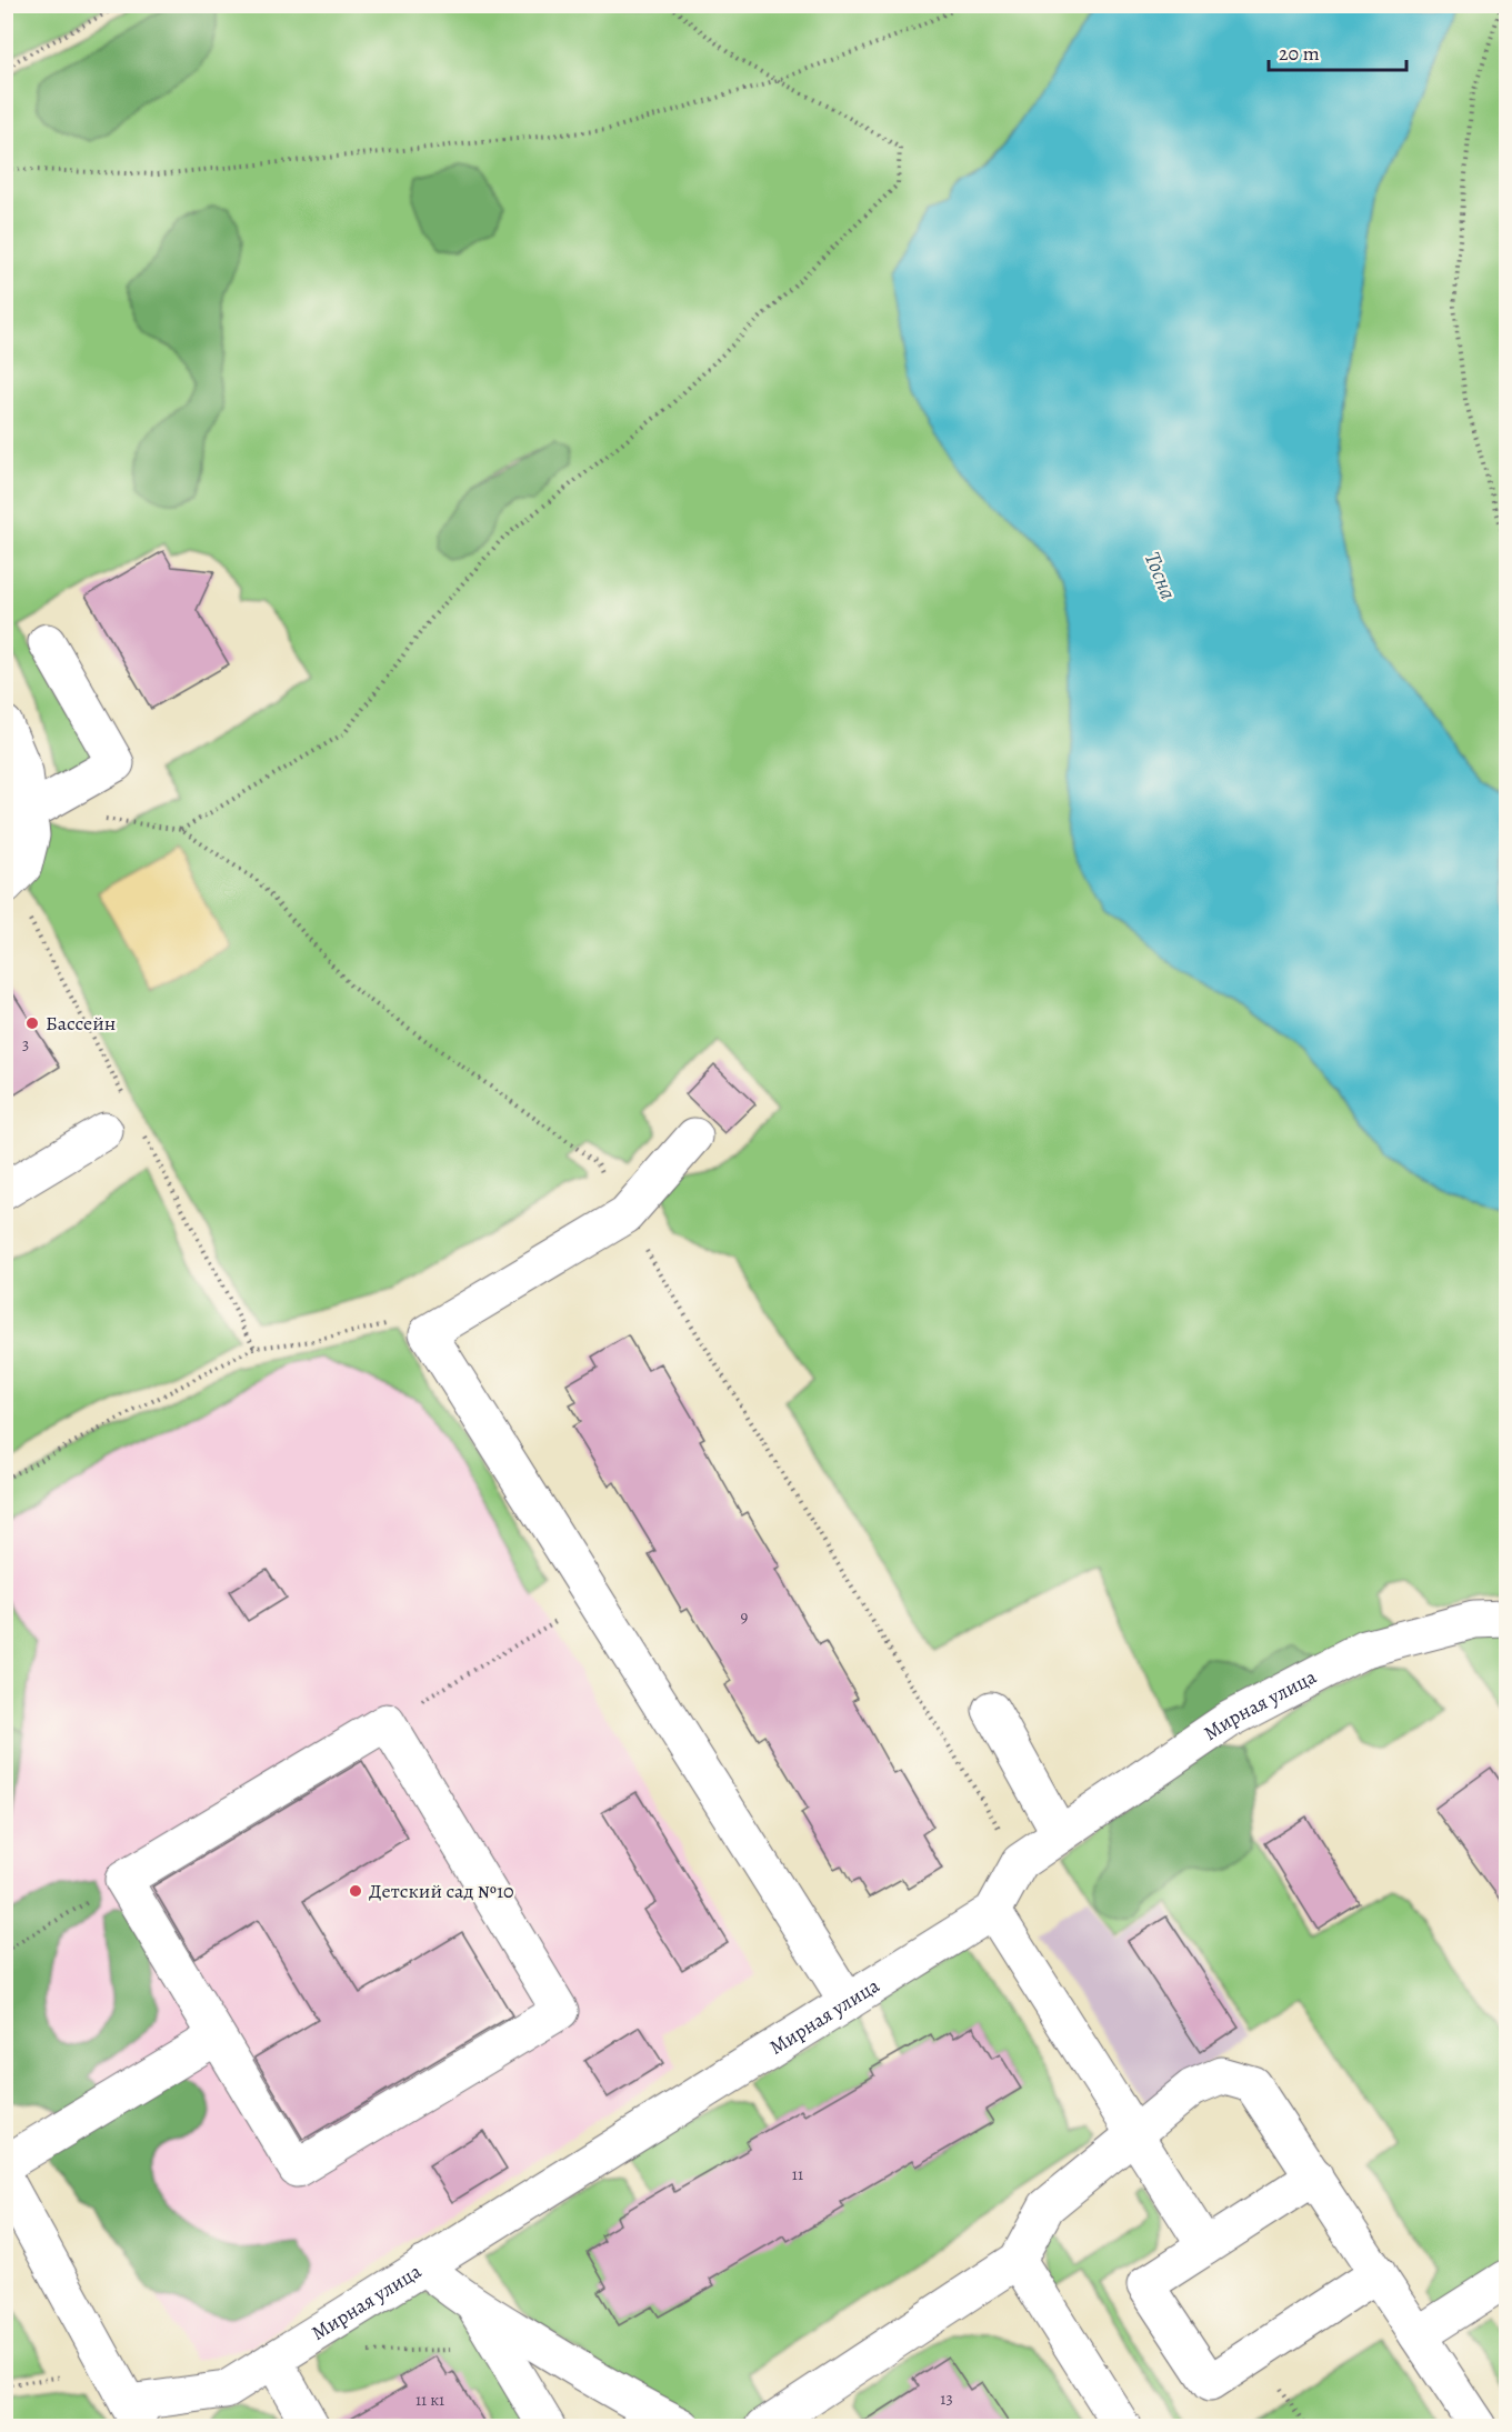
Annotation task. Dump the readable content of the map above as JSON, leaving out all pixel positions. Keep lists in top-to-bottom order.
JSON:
{
  "streets": {
    "street": ["Мирная улица"]
  },
  "water": ["Тосна"],
  "places": ["Бассейн", "Детский сад №10"],
  "house_numbers": [
    "3",
    "9",
    "11",
    "13",
    "11 к1"
  ],
  "scale_bar": "20 m"
}
